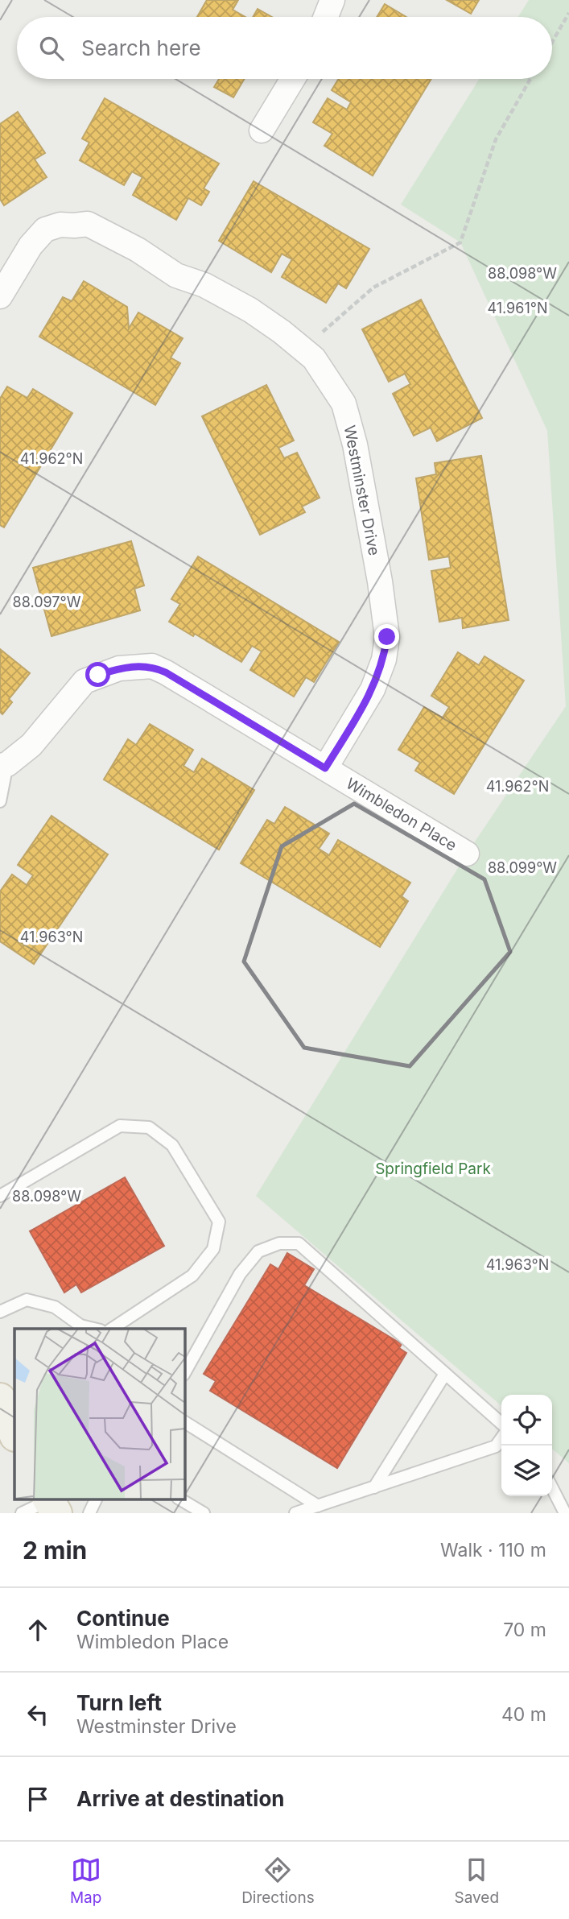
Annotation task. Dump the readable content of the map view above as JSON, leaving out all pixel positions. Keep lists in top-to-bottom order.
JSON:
{
  "streets": {
    "street": ["Westminster Drive", "Wimbledon Place"]
  },
  "crossings": [
    ["Westminster Drive", "Wimbledon Place"]
  ],
  "parks": ["Springfield Park"],
  "page": {
    "search": "Search here",
    "heading": ["2 min", "Walk · 110 m"],
    "list": [
      ["Continue", "Wimbledon Place", "70 m"],
      ["Turn left", "Westminster Drive", "40 m"],
      "Arrive at destination"
    ],
    "nav": ["Map", "Directions", "Saved"]
  },
  "coordinates": [
    "88.098°W",
    "41.961°N",
    "41.962°N",
    "88.097°W",
    "88.099°W",
    "41.963°N"
  ]
}
